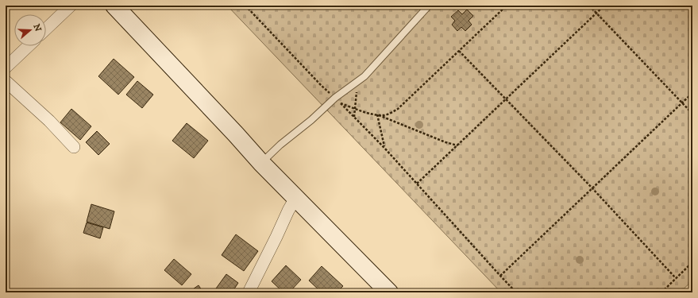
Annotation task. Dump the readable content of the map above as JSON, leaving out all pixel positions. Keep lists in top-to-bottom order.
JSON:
{
  "north": "right"
}
